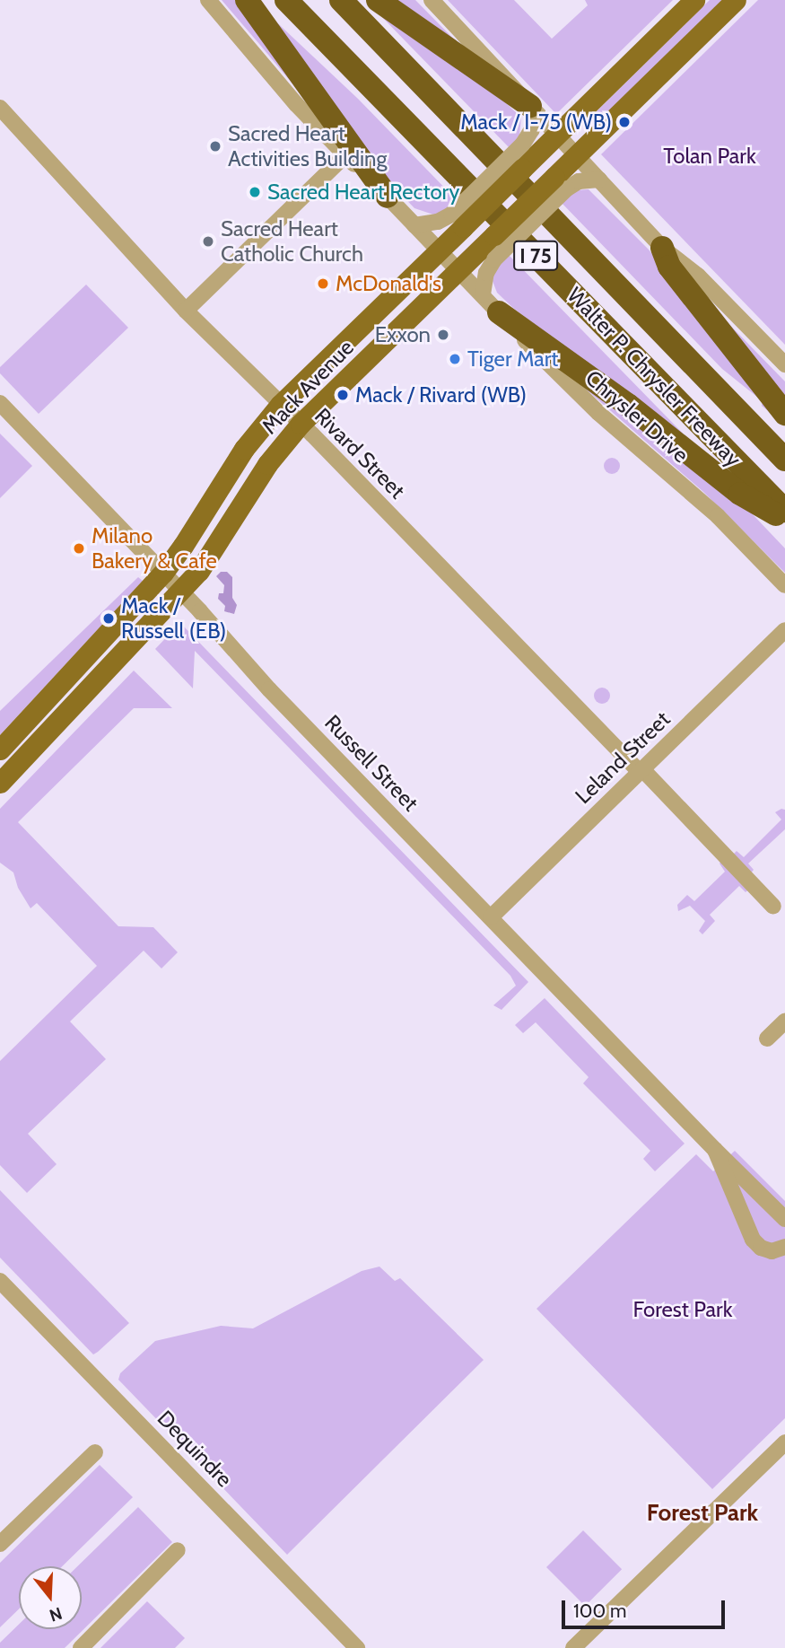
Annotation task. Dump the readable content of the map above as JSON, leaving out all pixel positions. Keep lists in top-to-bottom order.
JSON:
{
  "streets": {
    "highway": ["I 75", "Walter P. Chrysler Freeway"],
    "main road": ["Mack Avenue"],
    "street": [
      "Chrysler Drive",
      "Rivard Street",
      "Leland Street",
      "Russell Street",
      "Dequindre"
    ]
  },
  "crossings": [
    ["Mack Avenue", "Chrysler Drive"],
    ["Mack Avenue", "Rivard Street"],
    ["Mack Avenue", "Russell Street"],
    ["Rivard Street", "Leland Street"],
    ["Leland Street", "Russell Street"]
  ],
  "districts": ["Forest Park"],
  "parks": ["Tolan Park", "Forest Park"],
  "places": [
    "Mack / I-75 (WB)",
    "Sacred Heart Activities Building",
    "Sacred Heart Rectory",
    "Sacred Heart Catholic Church",
    "McDonald's",
    "Exxon",
    "Tiger Mart",
    "Mack / Rivard (WB)",
    "Milano Bakery & Cafe",
    "Mack / Russell (EB)"
  ],
  "scale_bar": "100 m",
  "north": "bottom"
}
